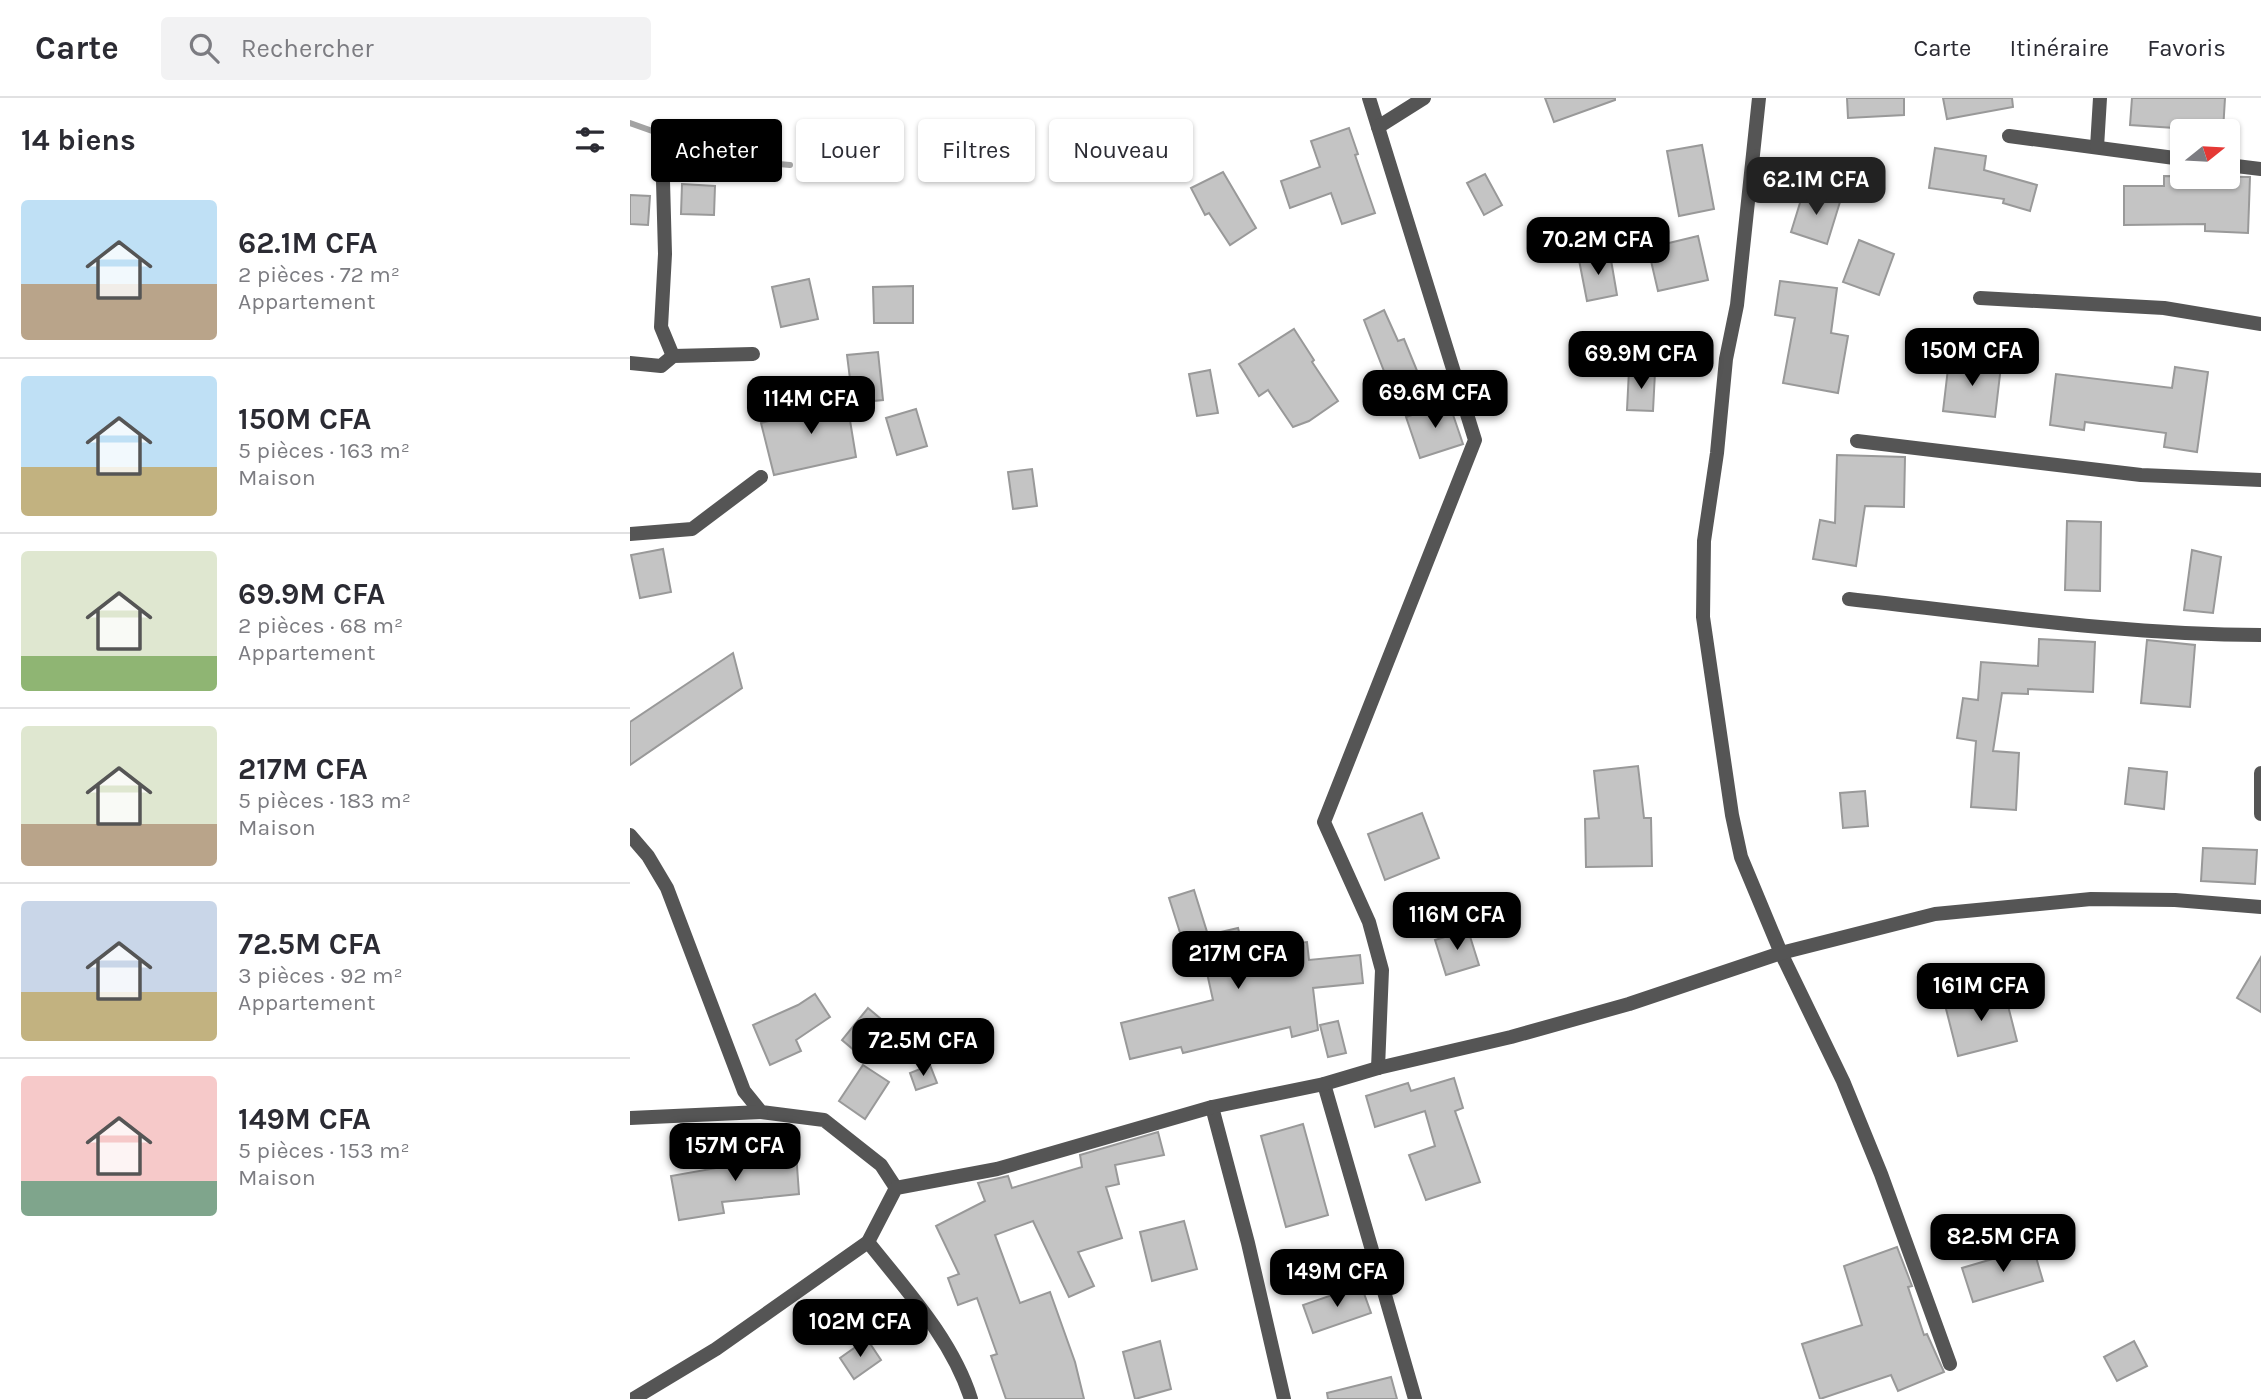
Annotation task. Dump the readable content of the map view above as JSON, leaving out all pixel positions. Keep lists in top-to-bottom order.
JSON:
{
  "north": "right",
  "page": {
    "header": "Carte",
    "search": "Rechercher",
    "nav": ["Carte", "Itinéraire", "Favoris"],
    "heading": "14 biens",
    "chip": [
      "Acheter",
      "Louer",
      "Filtres",
      "Nouveau"
    ],
    "price": [
      "62.1M CFA",
      "70.2M CFA",
      "150M CFA",
      "69.9M CFA",
      "69.6M CFA",
      "114M CFA",
      "116M CFA",
      "217M CFA",
      "161M CFA",
      "72.5M CFA",
      "157M CFA",
      "82.5M CFA",
      "149M CFA",
      "102M CFA"
    ],
    "list": [
      {
        "name": "62.1M CFA",
        "note": "2 pièces · 72 m² · Appartement"
      },
      {
        "name": "150M CFA",
        "note": "5 pièces · 163 m² · Maison"
      },
      {
        "name": "69.9M CFA",
        "note": "2 pièces · 68 m² · Appartement"
      },
      {
        "name": "217M CFA",
        "note": "5 pièces · 183 m² · Maison"
      },
      {
        "name": "72.5M CFA",
        "note": "3 pièces · 92 m² · Appartement"
      },
      {
        "name": "149M CFA",
        "note": "5 pièces · 153 m² · Maison"
      }
    ]
  }
}
